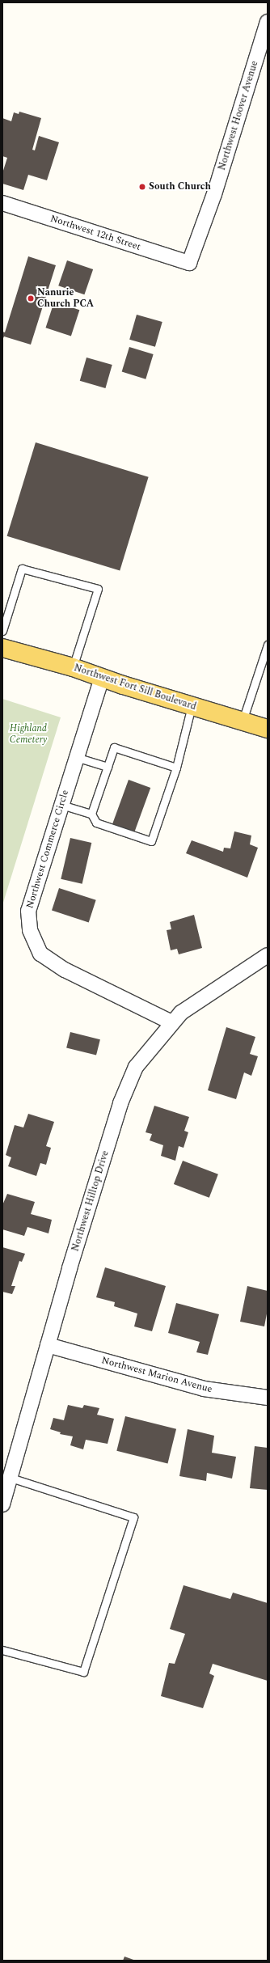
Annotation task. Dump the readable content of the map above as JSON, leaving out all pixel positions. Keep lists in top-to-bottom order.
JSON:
{
  "streets": {
    "main road": ["Northwest Fort Sill Boulevard"],
    "street": [
      "Northwest Hoover Avenue",
      "Northwest 12th Street",
      "Northwest Commerce Circle",
      "Northwest Hilltop Drive",
      "Northwest Marion Avenue"
    ]
  },
  "crossings": [
    ["Northwest Hoover Avenue", "Northwest 12th Street"],
    ["Northwest Fort Sill Boulevard", "Northwest Commerce Circle"],
    ["Northwest Commerce Circle", "Northwest Hilltop Drive"],
    ["Northwest Hilltop Drive", "Northwest Marion Avenue"]
  ],
  "parks": ["Highland Cemetery"],
  "places": ["South Church", "Nanurie Church PCA"]
}
